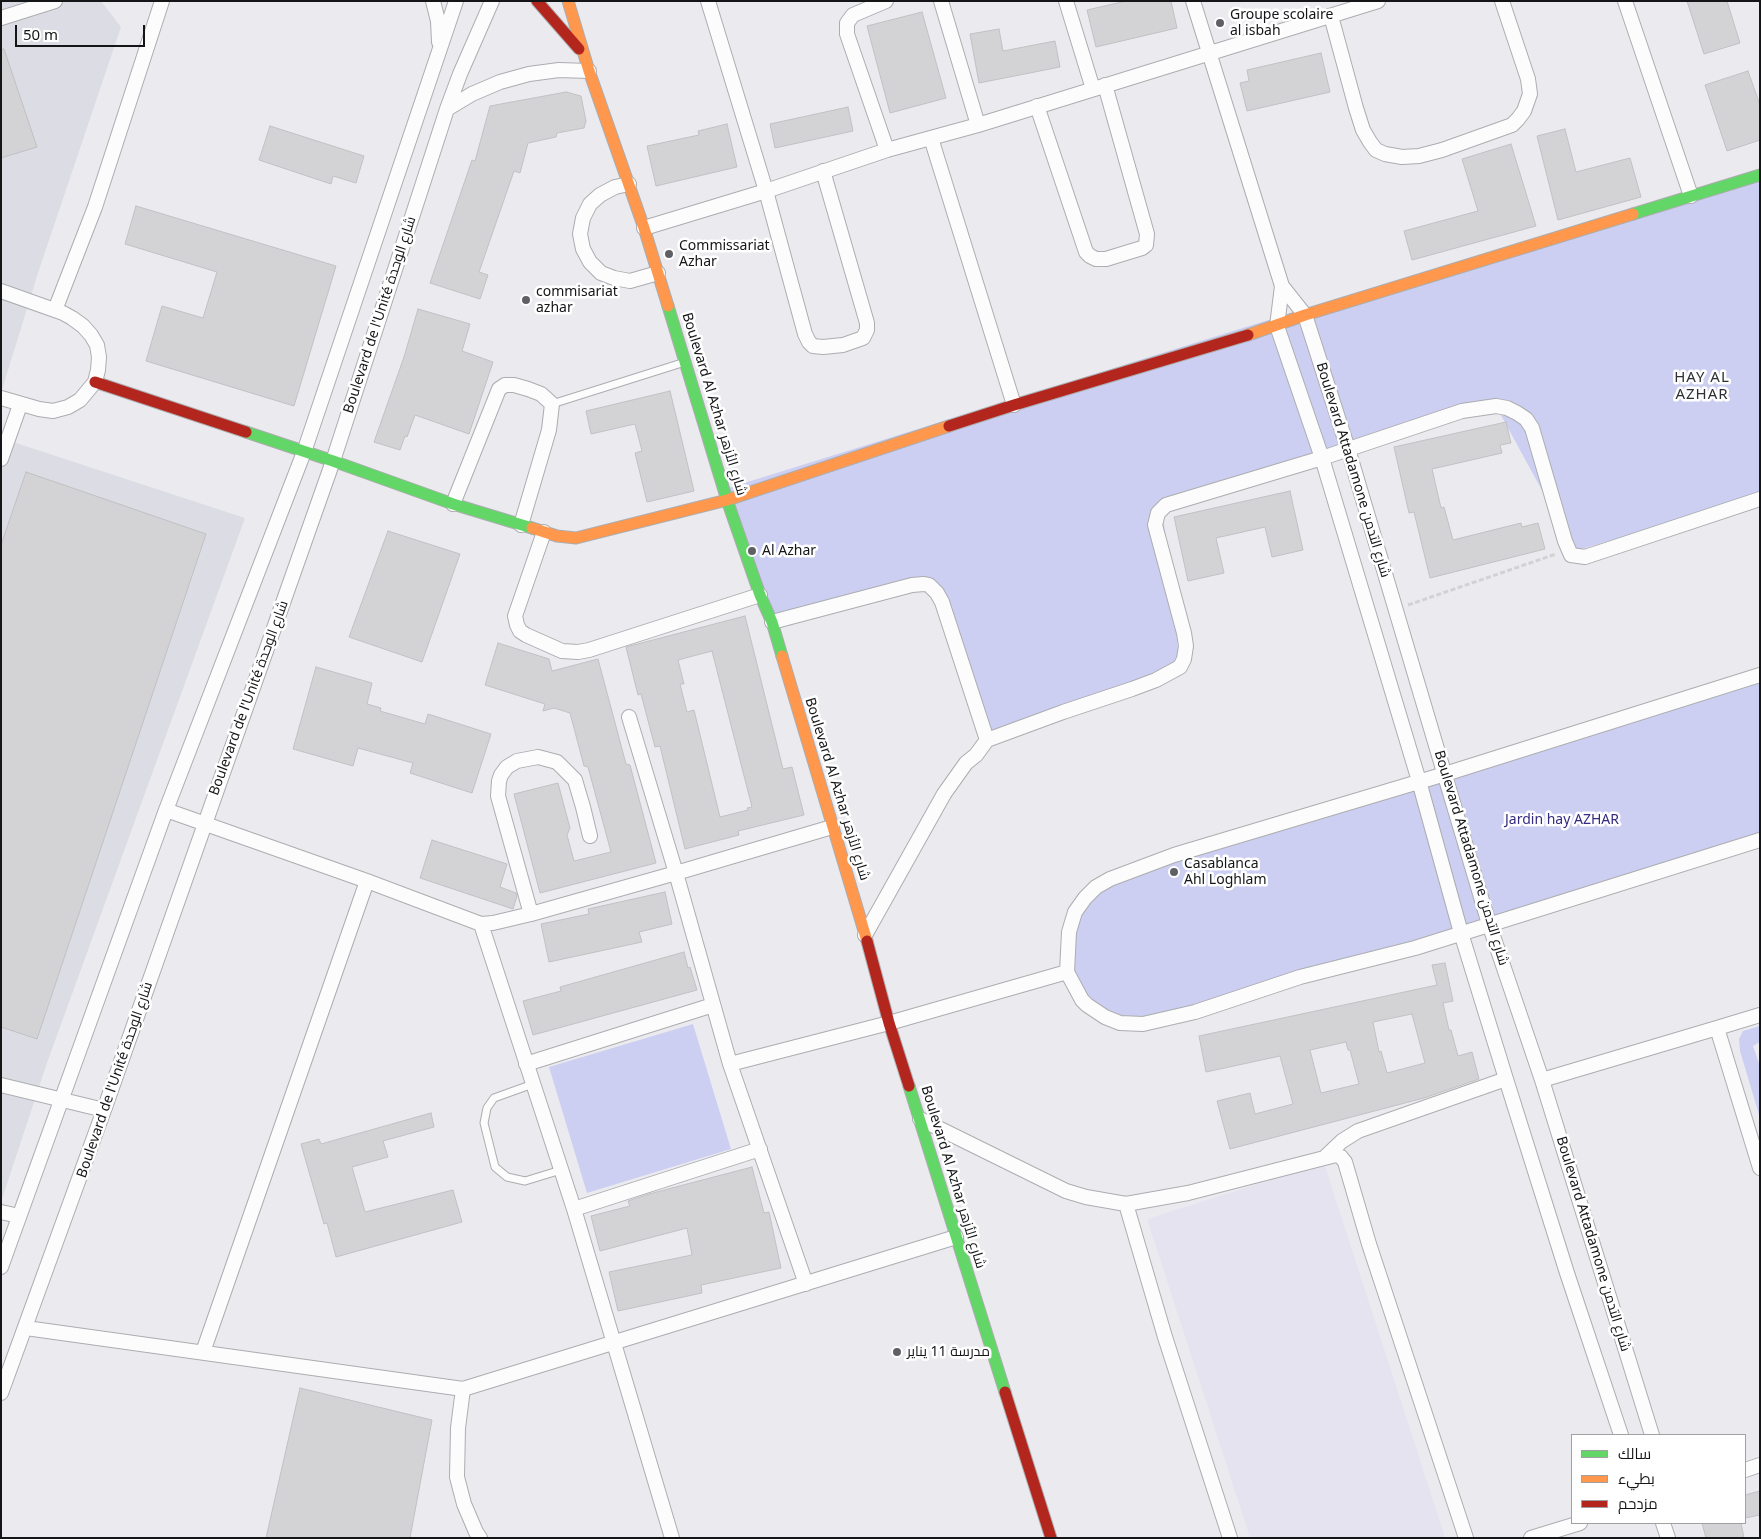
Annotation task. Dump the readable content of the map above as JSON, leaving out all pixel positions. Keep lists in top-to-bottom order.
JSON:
{
  "streets": {
    "street": ["Boulevard de l'Unité شارع الوحدة", "Boulevard Al Azhar شارع الأزهر", "Boulevard Attadamone شارع التدمن"]
  },
  "districts": ["HAY AL AZHAR"],
  "parks": ["Jardin hay AZHAR"],
  "places": [
    "Groupe scolaire al isbah",
    "Commissariat Azhar",
    "commisariat azhar",
    "Al Azhar",
    "Casablanca Ahl Loghlam",
    "مدرسة 11 يناير"
  ],
  "legend": ["سالك", "بطيء", "مزدحم"],
  "scale_bar": "50 m"
}
